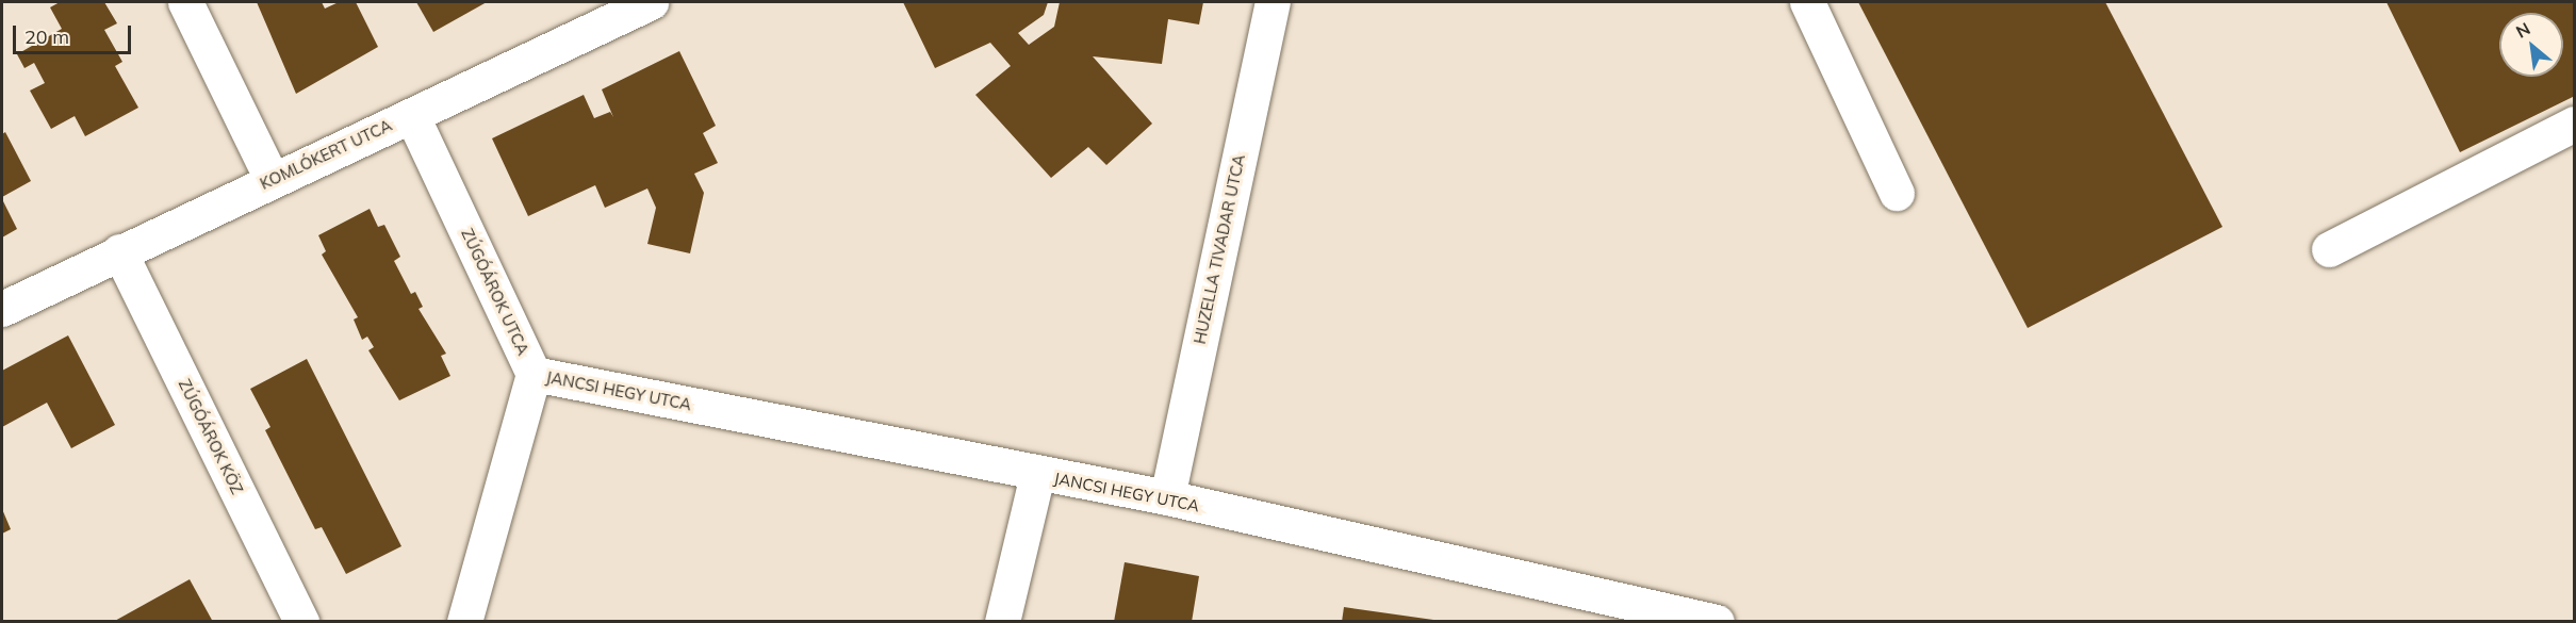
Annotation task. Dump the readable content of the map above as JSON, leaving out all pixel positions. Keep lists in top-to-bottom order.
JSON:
{
  "streets": {
    "street": [
      "KOMLÓKERT UTCA",
      "HUZELLA TIVADAR UTCA",
      "ZÚGÓÁROK UTCA",
      "JANCSI HEGY UTCA",
      "ZÚGÓÁROK KÖZ"
    ]
  },
  "crossings": [
    ["KOMLÓKERT UTCA", "ZÚGÓÁROK UTCA"],
    ["KOMLÓKERT UTCA", "ZÚGÓÁROK KÖZ"],
    ["HUZELLA TIVADAR UTCA", "JANCSI HEGY UTCA"],
    ["ZÚGÓÁROK UTCA", "JANCSI HEGY UTCA"]
  ],
  "scale_bar": "20 m",
  "north": "top left"
}
